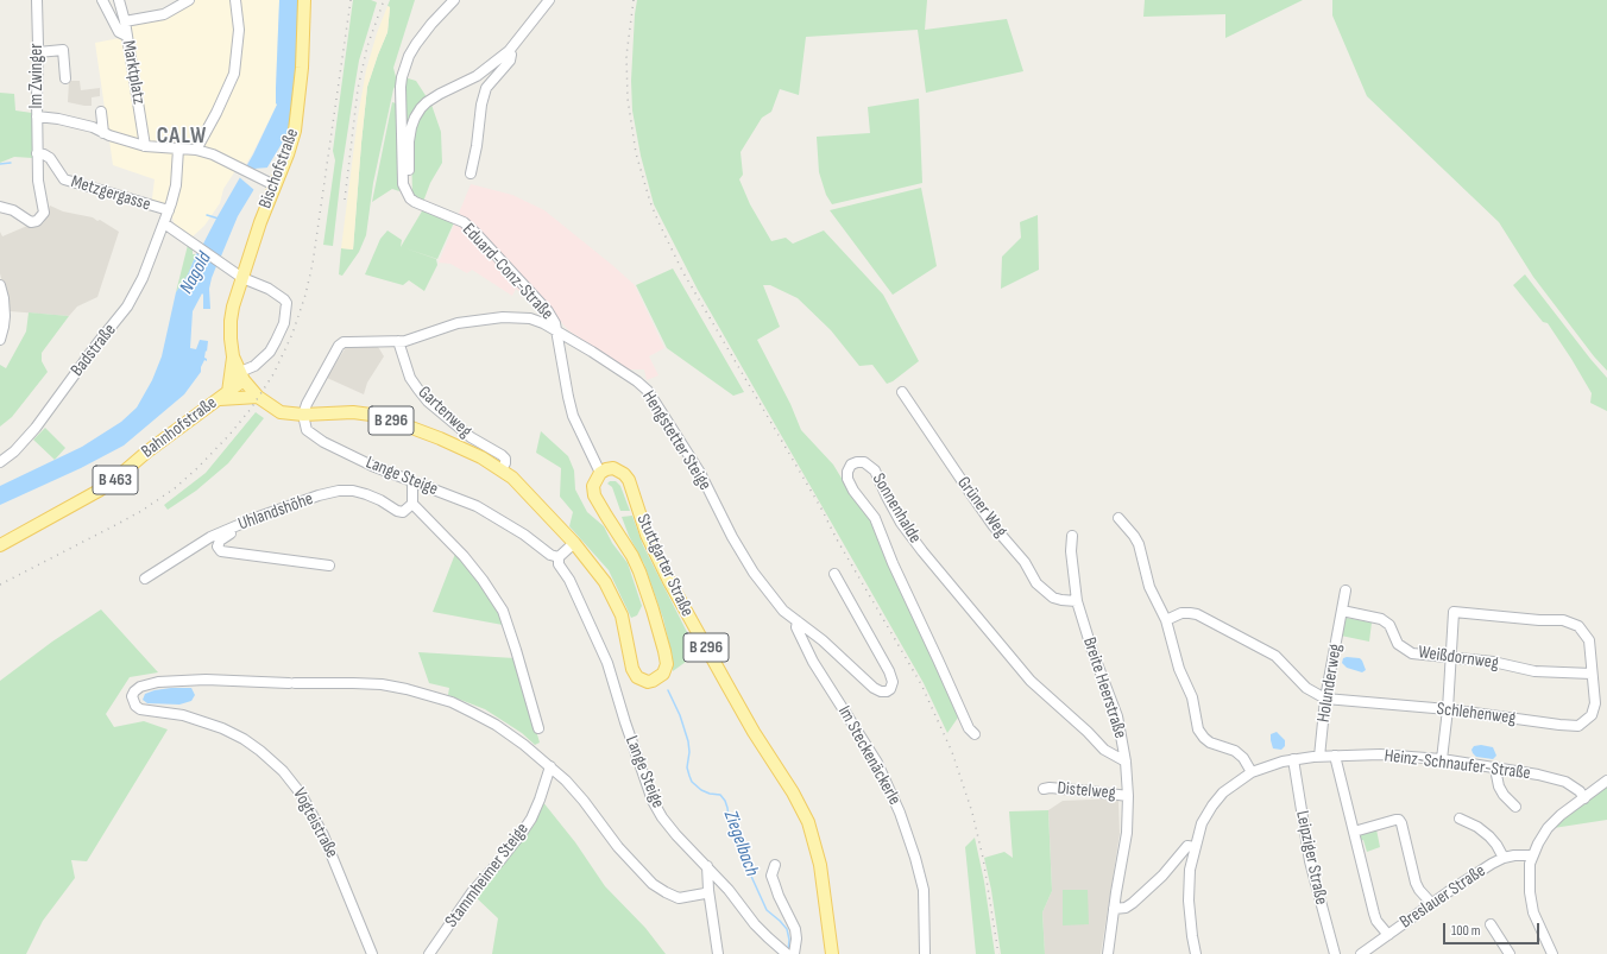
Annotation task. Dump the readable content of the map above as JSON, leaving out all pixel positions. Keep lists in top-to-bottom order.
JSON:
{
  "streets": {
    "main road": [
      "Bischofstraße",
      "B 296",
      "Bahnhofstraße",
      "B 463",
      "Stuttgarter Straße"
    ],
    "street": [
      "Marktplatz",
      "Im Zwinger",
      "Metzgergasse",
      "Eduard-Conz-Straße",
      "Badstraße",
      "Gartenweg",
      "Hengstetter Steige",
      "Lange Steige",
      "Grüner Weg",
      "Sonnenhalde",
      "Uhlandshöhe",
      "Weißdornweg",
      "Holunderweg",
      "Breite Heerstraße",
      "Schlehenweg",
      "Im Steckenäckerle",
      "Heinz-Schnaufer-Straße",
      "Distelweg",
      "Vogteistraße",
      "Leipziger Straße",
      "Stammheimer Steige",
      "Breslauer Straße"
    ]
  },
  "crossings": [
    ["Im Zwinger", "Metzgergasse"],
    ["Bischofstraße", "B 296"],
    ["Metzgergasse", "Badstraße"],
    ["Eduard-Conz-Straße", "Hengstetter Steige"],
    ["Eduard-Conz-Straße", "Stuttgarter Straße"],
    ["Gartenweg", "Hengstetter Steige"],
    ["Gartenweg", "Stuttgarter Straße"],
    ["B 296", "Bahnhofstraße"],
    ["B 296", "Stuttgarter Straße"],
    ["Bahnhofstraße", "Stuttgarter Straße"],
    ["Hengstetter Steige", "Lange Steige"],
    ["Hengstetter Steige", "Stuttgarter Straße"],
    ["Hengstetter Steige", "Im Steckenäckerle"],
    ["Lange Steige", "Stuttgarter Straße"],
    ["Grüner Weg", "Breite Heerstraße"],
    ["Sonnenhalde", "Breite Heerstraße"],
    ["Weißdornweg", "Holunderweg"],
    ["Weißdornweg", "Schlehenweg"],
    ["Holunderweg", "Schlehenweg"],
    ["Holunderweg", "Heinz-Schnaufer-Straße"],
    ["Breite Heerstraße", "Distelweg"],
    ["Heinz-Schnaufer-Straße", "Leipziger Straße"],
    ["Vogteistraße", "Stammheimer Steige"]
  ],
  "districts": ["CALW"],
  "water": ["Nagold", "Ziegelbach"],
  "scale_bar": "100 m"
}
